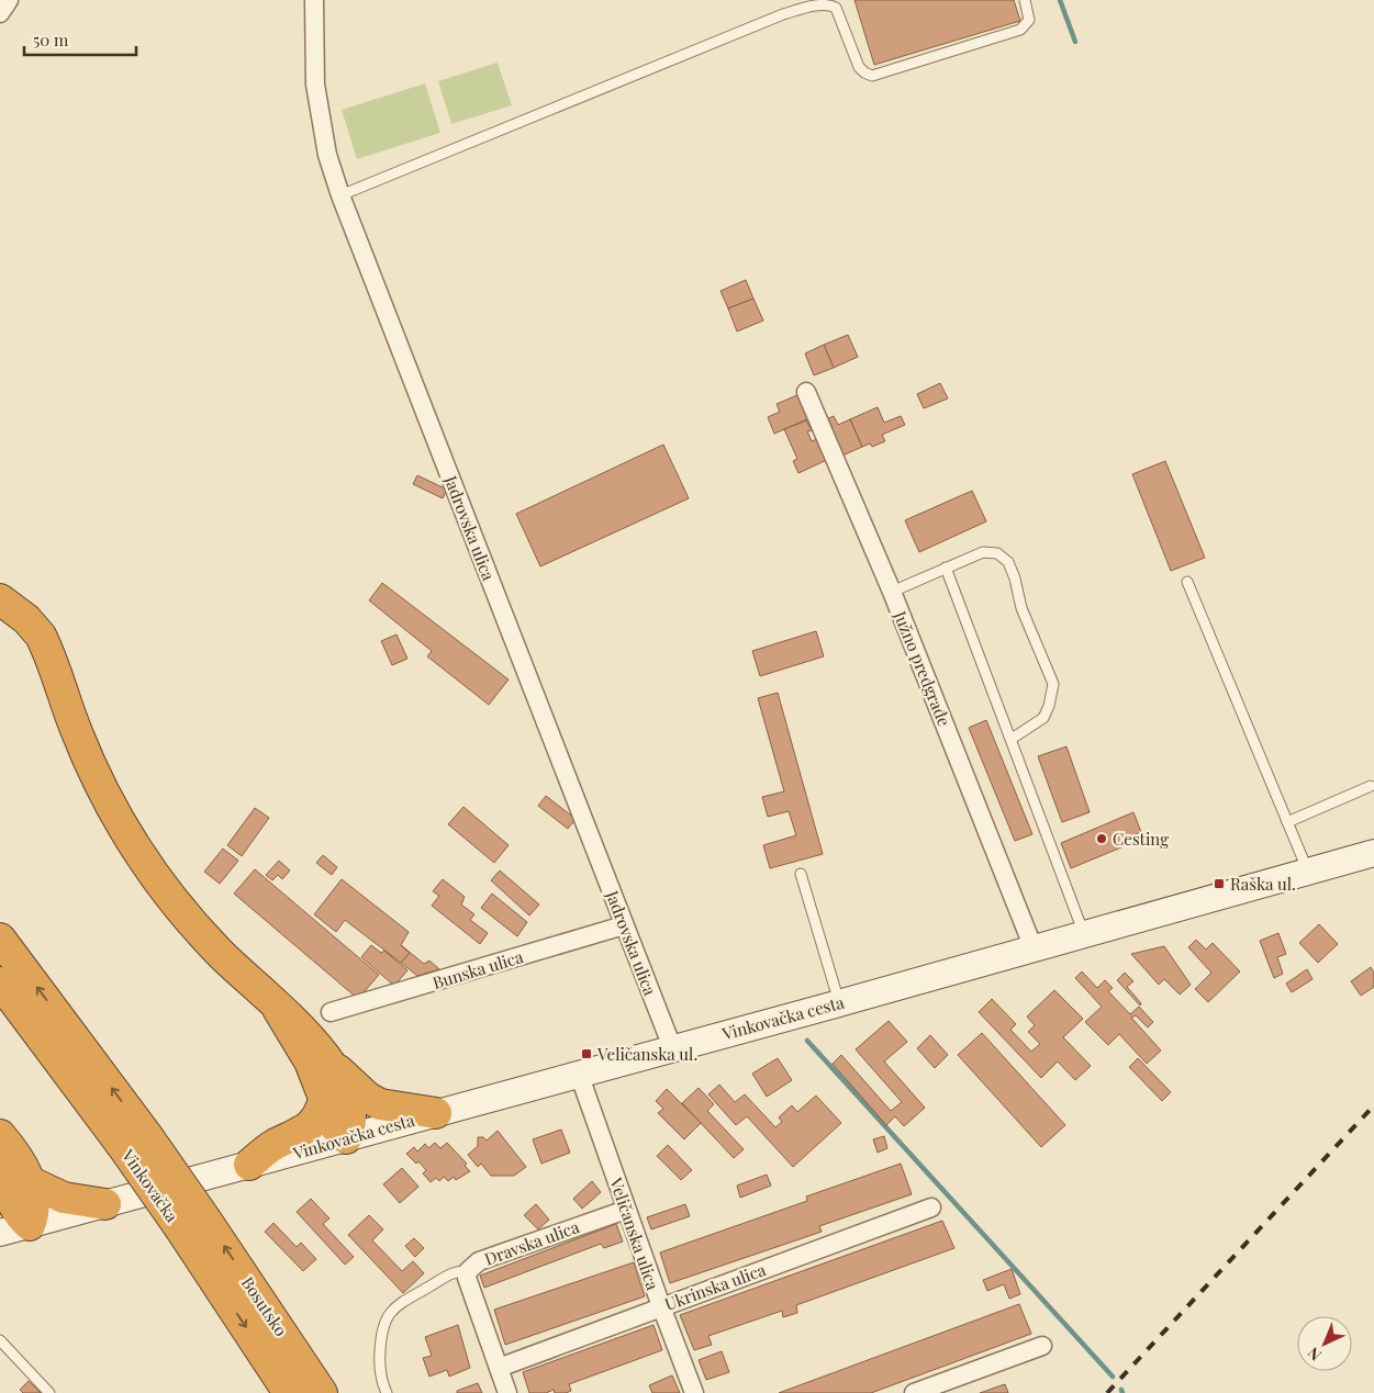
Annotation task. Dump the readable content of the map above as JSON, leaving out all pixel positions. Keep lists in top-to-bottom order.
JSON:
{
  "streets": {
    "highway": ["Vinkovačka", "Bosutsko"],
    "main road": ["Vinkovačka cesta"],
    "street": [
      "Jadrovska ulica",
      "Južno predgrađe",
      "Bunska ulica",
      "Veličanska ulica",
      "Dravska ulica",
      "Ukrinska ulica"
    ]
  },
  "crossings": [
    ["Jadrovska ulica", "Bunska ulica"],
    ["Jadrovska ulica", "Vinkovačka cesta"],
    ["Južno predgrađe", "Vinkovačka cesta"],
    ["Vinkovačka cesta", "Veličanska ulica"],
    ["Vinkovačka", "Bosutsko"],
    ["Veličanska ulica", "Dravska ulica"],
    ["Veličanska ulica", "Ukrinska ulica"],
    ["Dravska ulica", "Ukrinska ulica"]
  ],
  "places": {
    "other": ["Cesting"],
    "transit": ["Raška ul.", "Veličanska ul."]
  },
  "scale_bar": "50 m",
  "north": "bottom left"
}
